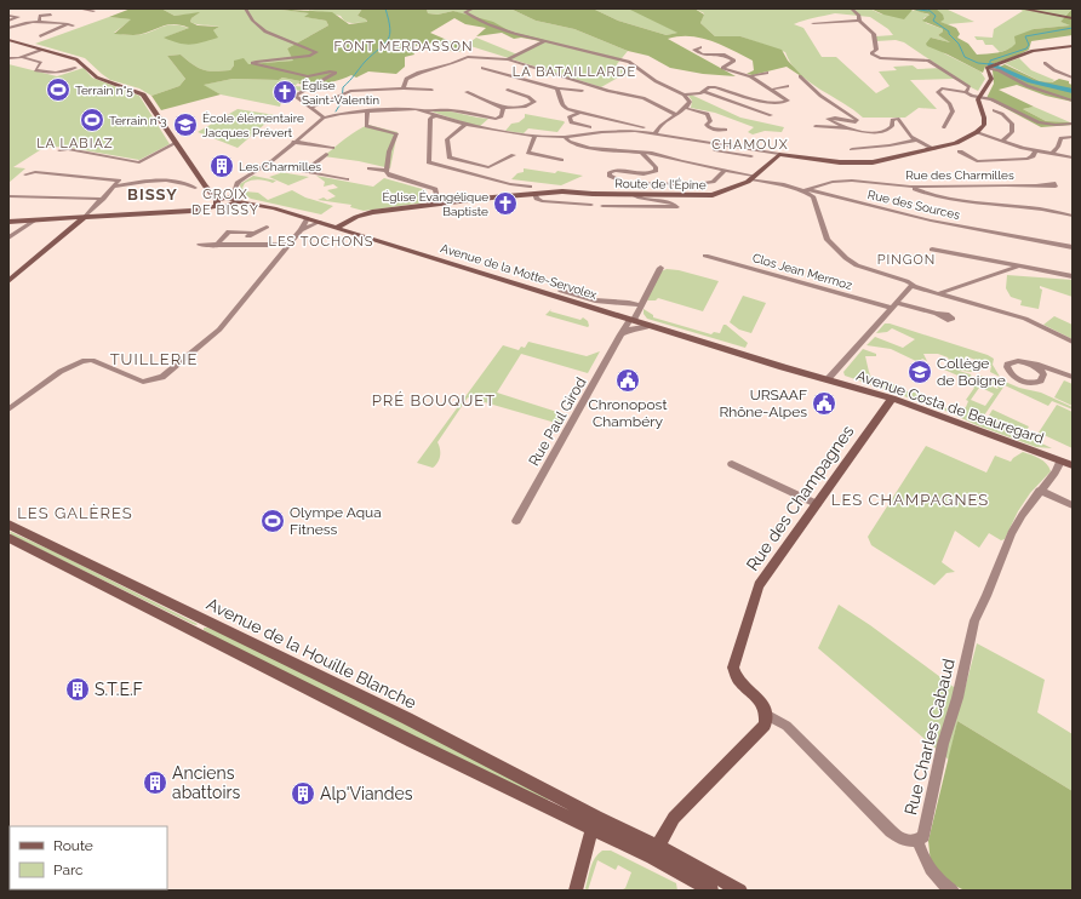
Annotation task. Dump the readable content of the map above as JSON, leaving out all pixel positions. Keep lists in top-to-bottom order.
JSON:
{
  "streets": {
    "main road": [
      "Route de l'Épine",
      "Avenue de la Motte-Servolex",
      "Avenue Costa de Beauregard",
      "Rue des Champagnes",
      "Avenue de la Houille Blanche"
    ],
    "street": [
      "Rue des Charmilles",
      "Rue des Sources",
      "Clos Jean Mermoz",
      "Rue Paul Girod",
      "Rue Charles Cabaud"
    ]
  },
  "crossings": [
    ["Rue des Charmilles", "Rue des Sources"],
    ["Route de l'Épine", "Rue des Sources"],
    ["Route de l'Épine", "Avenue de la Motte-Servolex"],
    ["Avenue de la Motte-Servolex", "Avenue Costa de Beauregard"],
    ["Avenue de la Motte-Servolex", "Rue Paul Girod"],
    ["Avenue Costa de Beauregard", "Rue des Champagnes"],
    ["Avenue Costa de Beauregard", "Rue Charles Cabaud"],
    ["Rue des Champagnes", "Rue Charles Cabaud"]
  ],
  "districts": [
    "FONT MERDASSON",
    "LA BATAILLARDE",
    "LA LABIAZ",
    "CHAMOUX",
    "BISSY",
    "CROIX DE BISSY",
    "LES TOCHONS",
    "PINGON",
    "TUILLERIE",
    "PRÉ BOUQUET",
    "LES CHAMPAGNES",
    "LES GALÈRES"
  ],
  "places": {
    "sports": ["Terrain n°5", "Terrain n°3", "Olympe Aqua Fitness"],
    "church": ["Église Saint-Valentin", "Église Évangélique Baptiste"],
    "school or university": ["École élémentaire Jacques Prévert", "Collège de Boigne"],
    "building": [
      "Les Charmilles",
      "S.T.E.F",
      "Anciens abattoirs",
      "Alp'Viandes"
    ],
    "public building": ["Chronopost Chambéry", "URSAAF Rhône-Alpes"]
  },
  "legend": ["Route", "Parc"]
}
